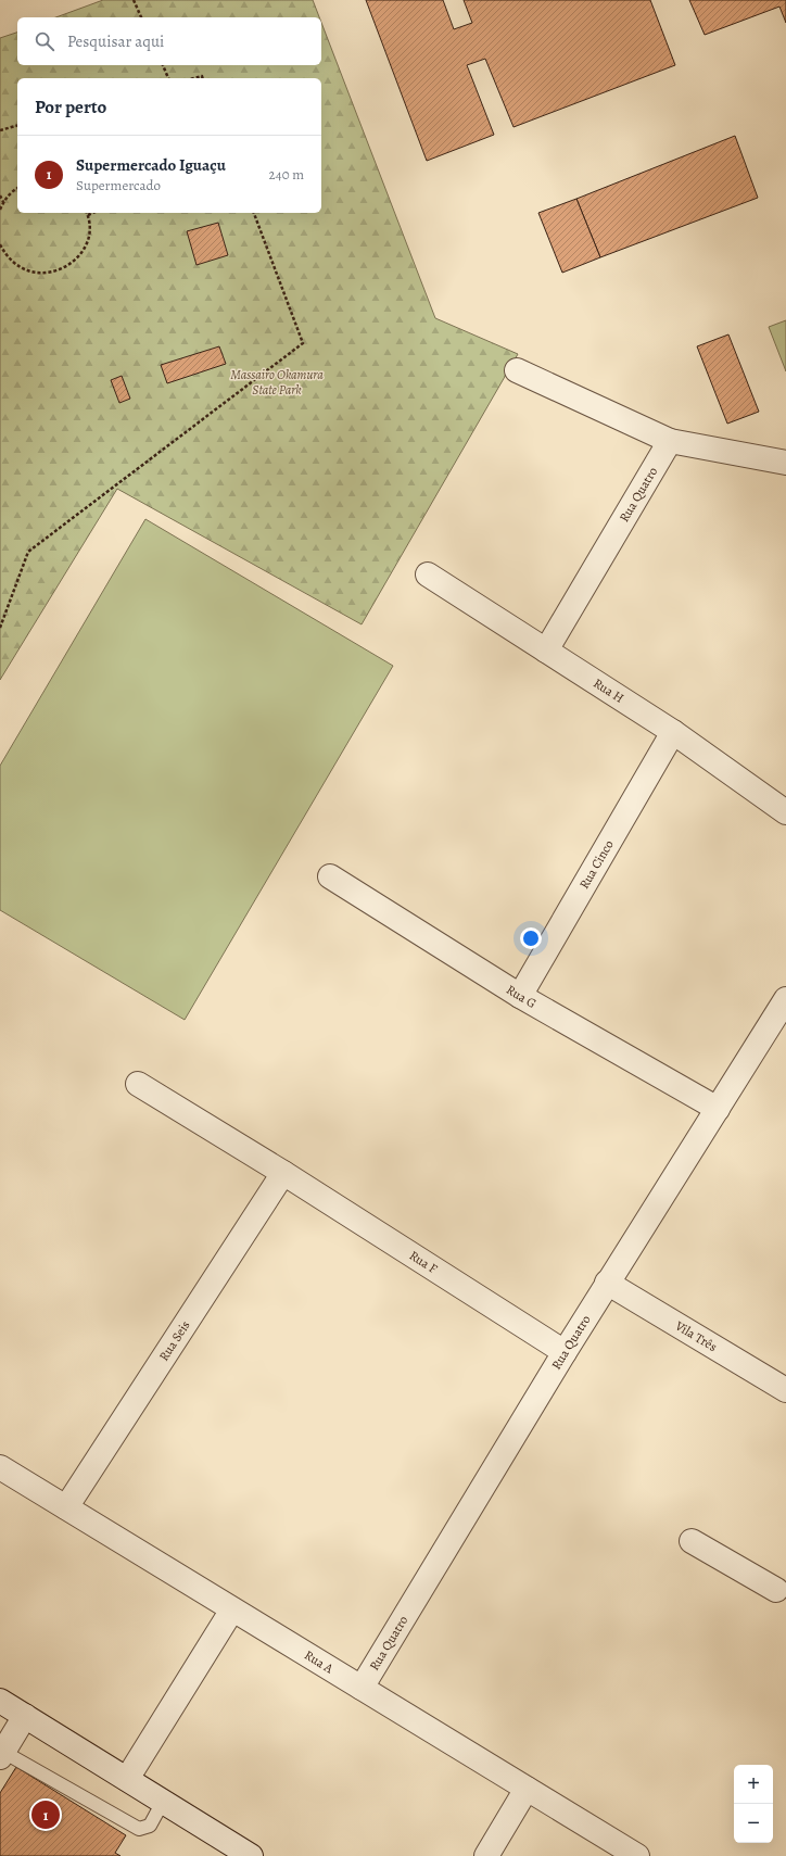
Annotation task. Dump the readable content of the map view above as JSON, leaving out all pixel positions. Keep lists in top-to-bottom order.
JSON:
{
  "streets": {
    "street": [
      "Rua Quatro",
      "Rua H",
      "Rua Cinco",
      "Rua G",
      "Rua F",
      "Vila Três",
      "Rua Seis",
      "Rua A"
    ]
  },
  "crossings": [
    ["Rua Quatro", "Rua H"],
    ["Rua Quatro", "Rua G"],
    ["Rua Quatro", "Rua F"],
    ["Rua Quatro", "Vila Três"],
    ["Rua Quatro", "Rua A"],
    ["Rua H", "Rua Cinco"],
    ["Rua Cinco", "Rua G"],
    ["Rua F", "Rua Seis"],
    ["Rua Seis", "Rua A"]
  ],
  "parks": ["Massairo Okamura State Park"],
  "page": {
    "search": "Pesquisar aqui",
    "heading": "Por perto",
    "list": [
      {
        "mark": "1",
        "name": "Supermercado Iguaçu",
        "note": "Supermercado",
        "value": "240 m"
      }
    ],
    "map_buttons": ["+", "−"],
    "pins": "1"
  }
}
